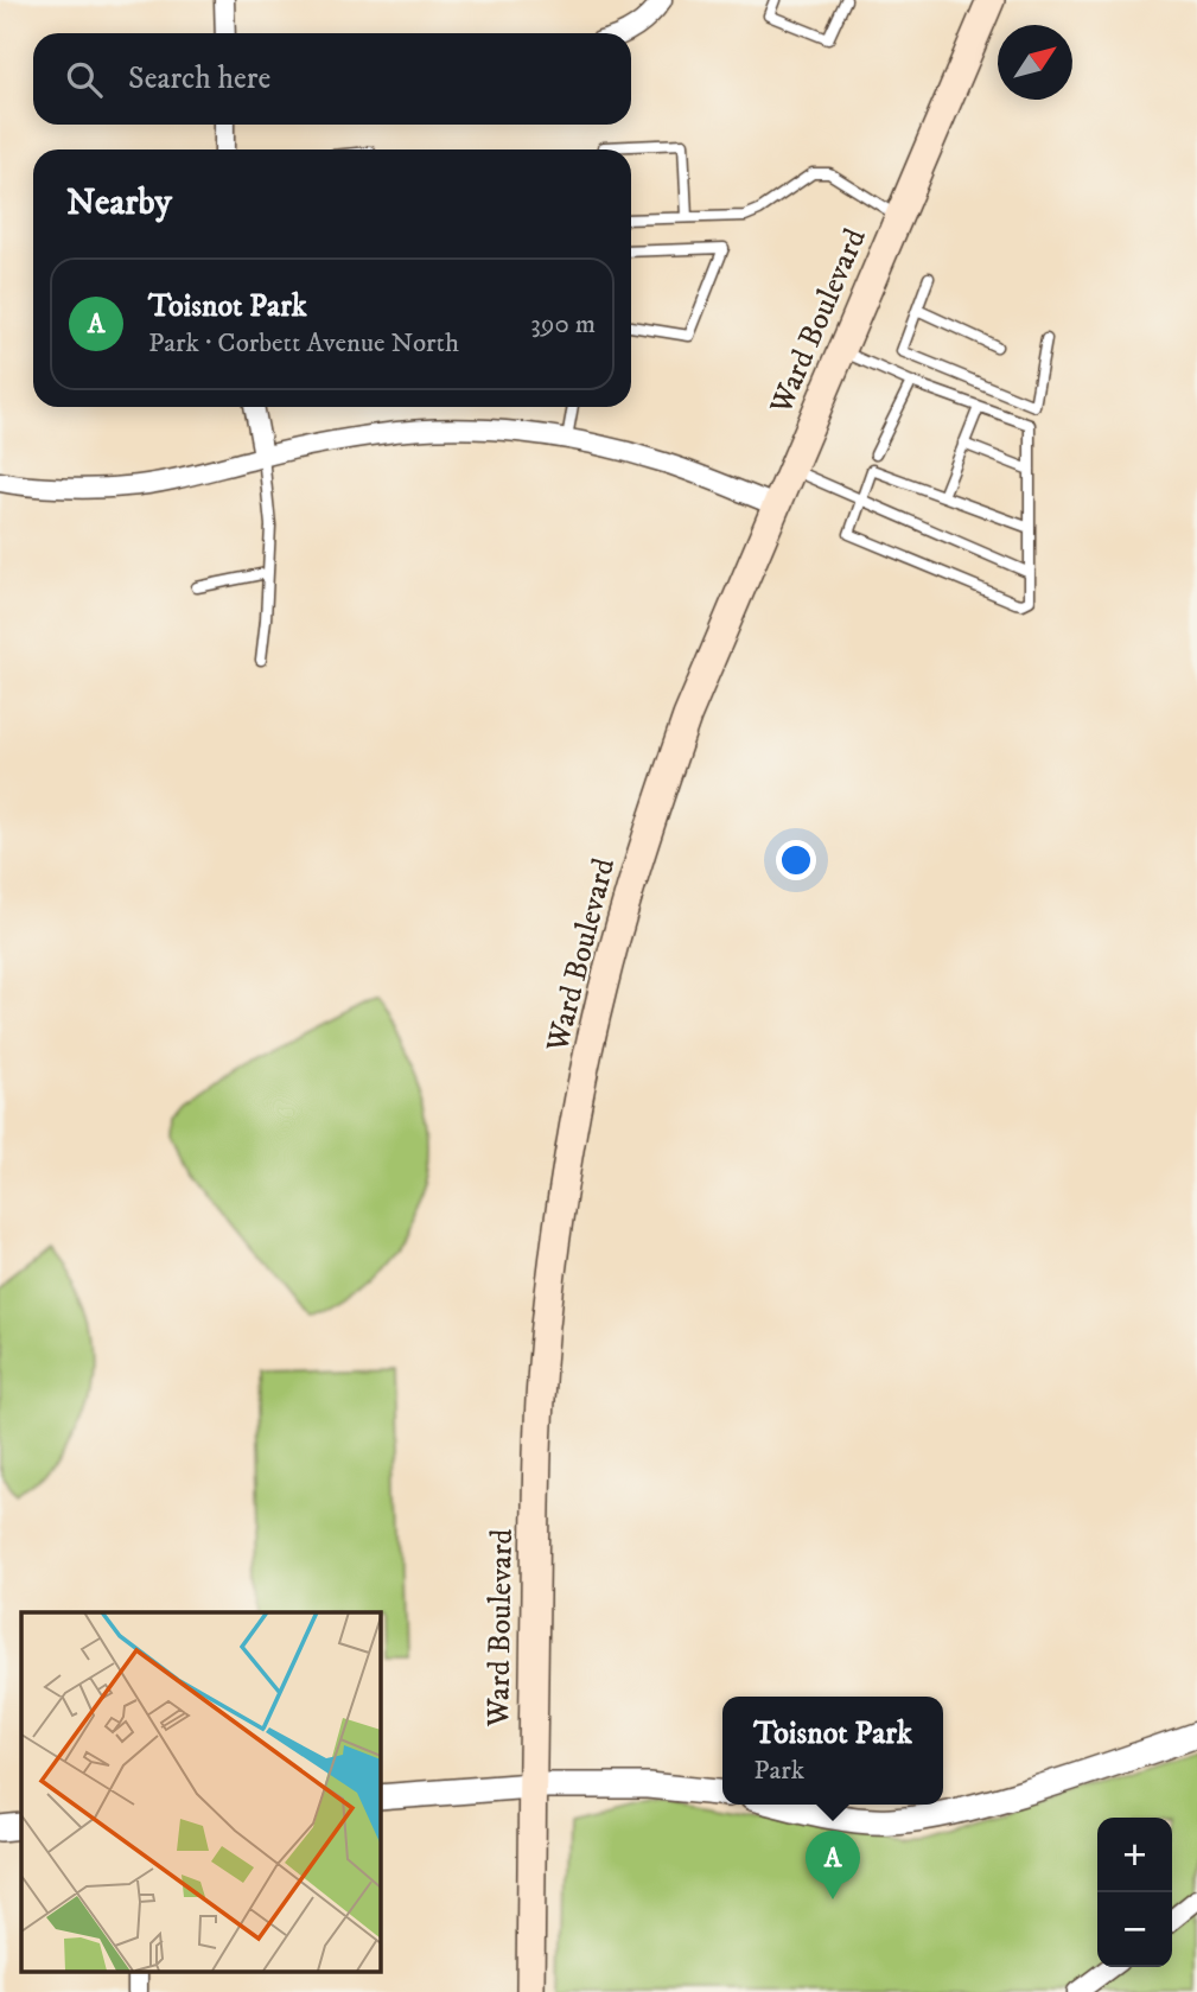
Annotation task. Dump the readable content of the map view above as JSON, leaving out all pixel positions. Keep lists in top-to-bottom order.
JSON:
{
  "streets": {
    "main road": ["Ward Boulevard"]
  },
  "north": "top right",
  "page": {
    "search": "Search here",
    "heading": "Nearby",
    "list": [
      {
        "mark": "A",
        "name": "Toisnot Park",
        "note": "Park · Corbett Avenue North",
        "value": "390 m"
      }
    ],
    "popup": ["Toisnot Park", "Park"],
    "map_buttons": ["+", "−"],
    "pins": "A"
  }
}
